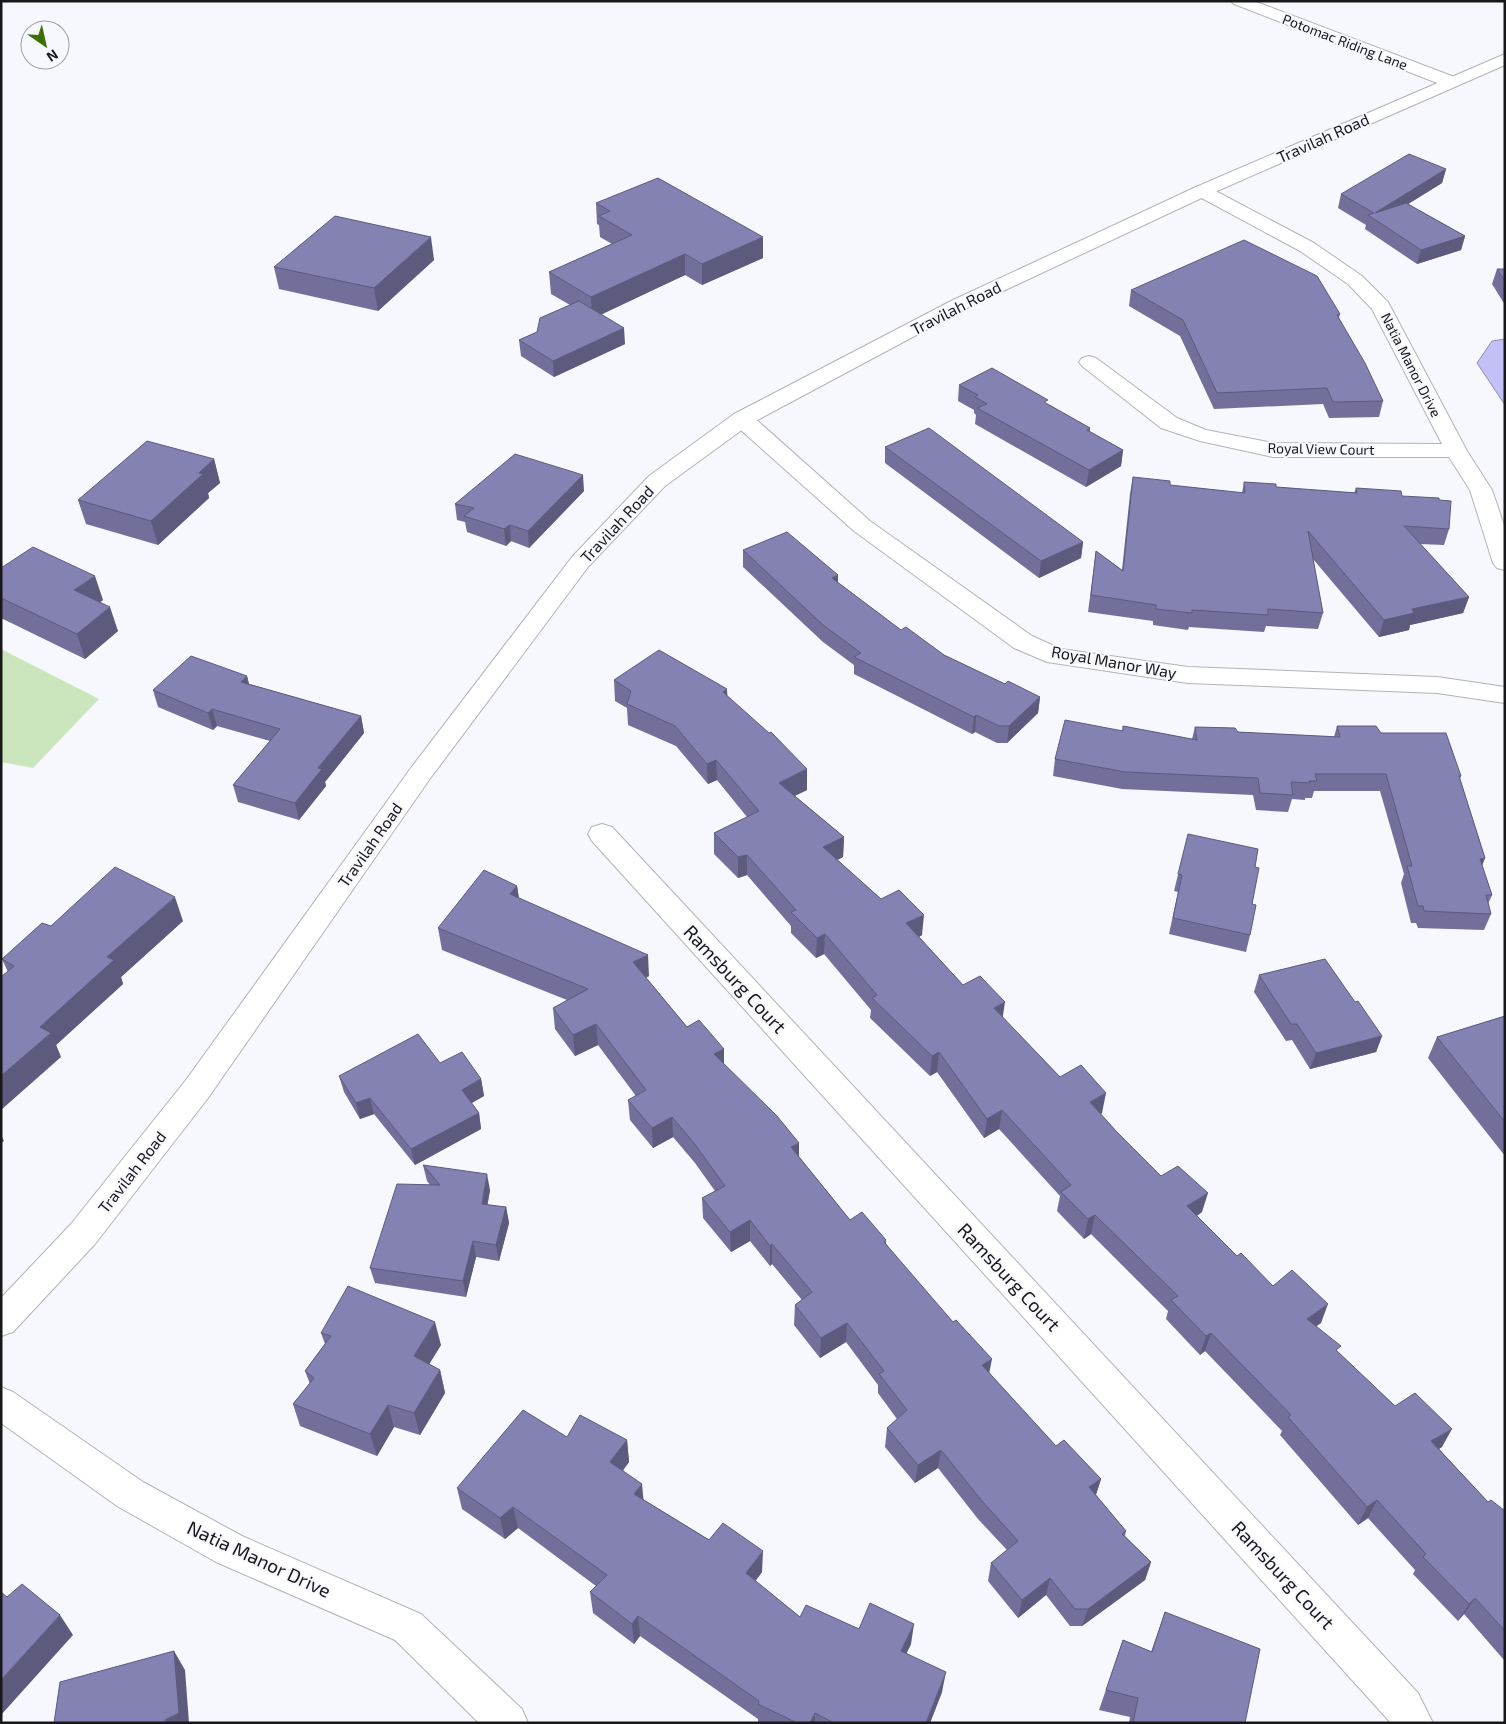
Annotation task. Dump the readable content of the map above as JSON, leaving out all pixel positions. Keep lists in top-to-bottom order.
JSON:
{
  "streets": {
    "street": [
      "Potomac Riding Lane",
      "Travilah Road",
      "Natia Manor Drive",
      "Royal View Court",
      "Royal Manor Way",
      "Ramsburg Court"
    ]
  },
  "crossings": [
    ["Potomac Riding Lane", "Travilah Road"],
    ["Travilah Road", "Natia Manor Drive"],
    ["Travilah Road", "Royal Manor Way"],
    ["Natia Manor Drive", "Royal View Court"]
  ],
  "north": "bottom right"
}
